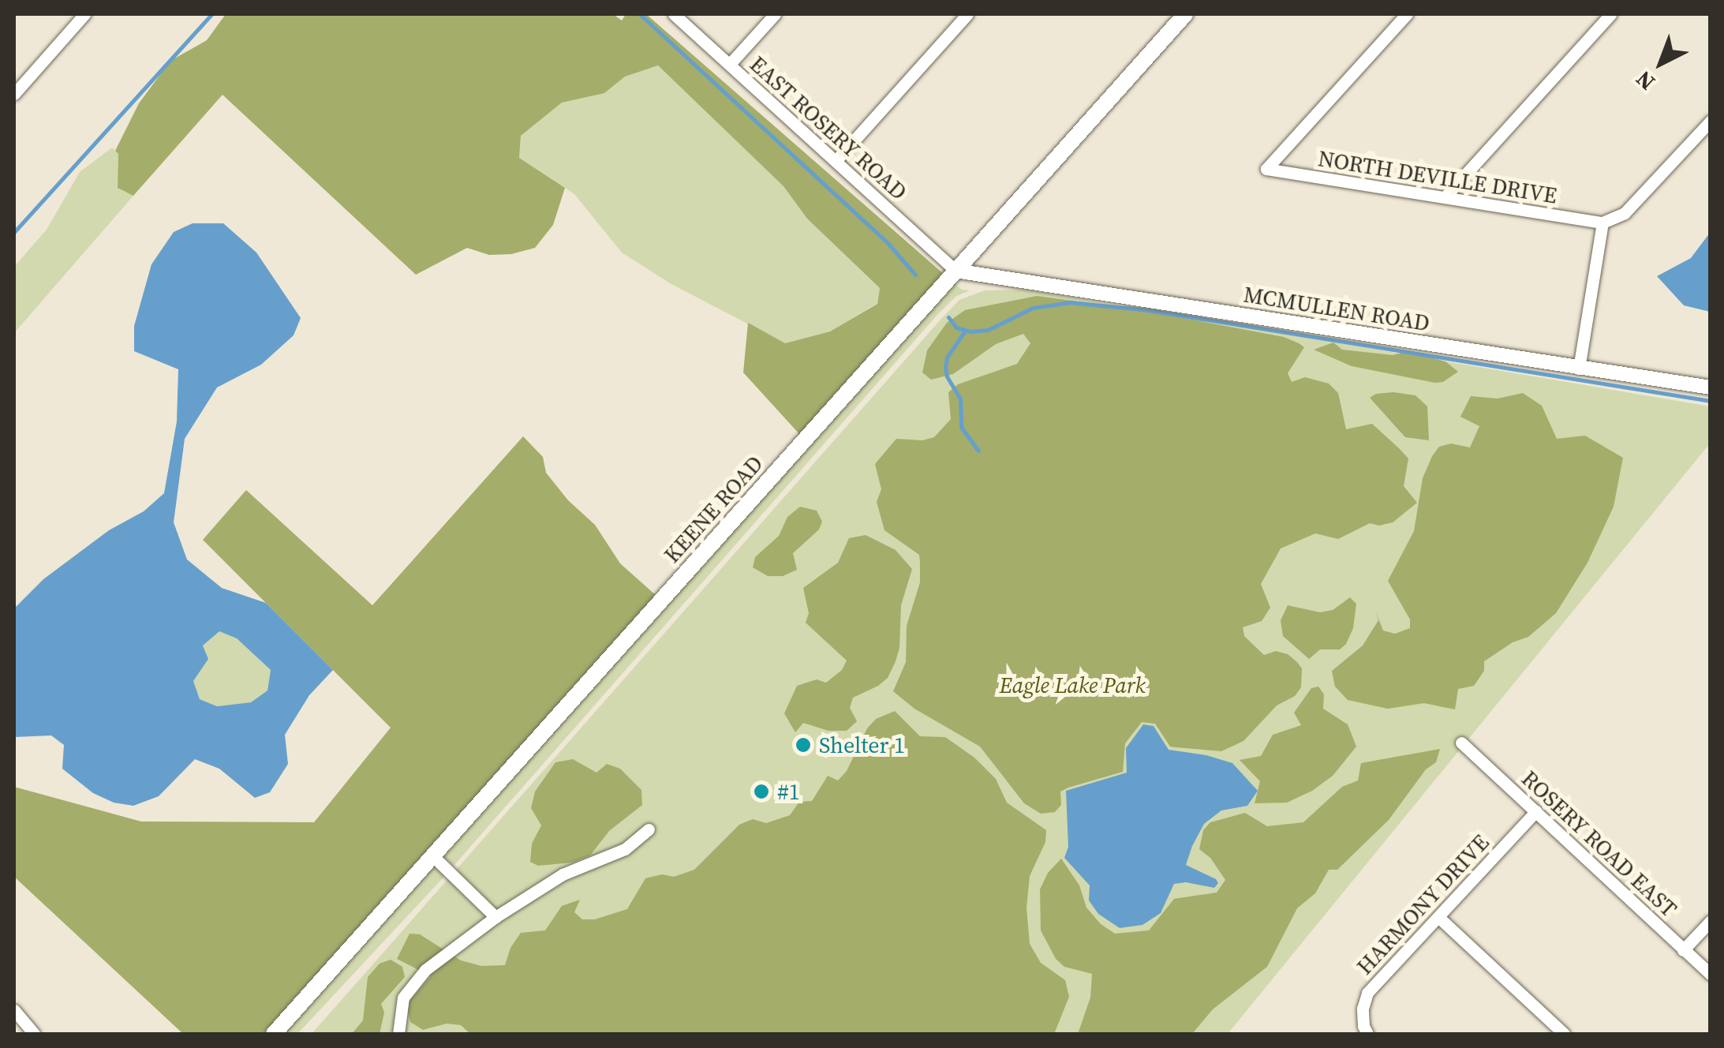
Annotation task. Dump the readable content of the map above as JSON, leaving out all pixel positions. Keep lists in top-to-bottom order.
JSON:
{
  "streets": {
    "main road": ["KEENE ROAD"],
    "street": [
      "EAST ROSERY ROAD",
      "NORTH DEVILLE DRIVE",
      "MCMULLEN ROAD",
      "ROSERY ROAD EAST",
      "HARMONY DRIVE"
    ]
  },
  "crossings": [
    ["EAST ROSERY ROAD", "MCMULLEN ROAD"],
    ["EAST ROSERY ROAD", "KEENE ROAD"],
    ["MCMULLEN ROAD", "KEENE ROAD"],
    ["ROSERY ROAD EAST", "HARMONY DRIVE"]
  ],
  "parks": ["Eagle Lake Park"],
  "places": ["Shelter 1", "#1"],
  "north": "bottom left"
}
